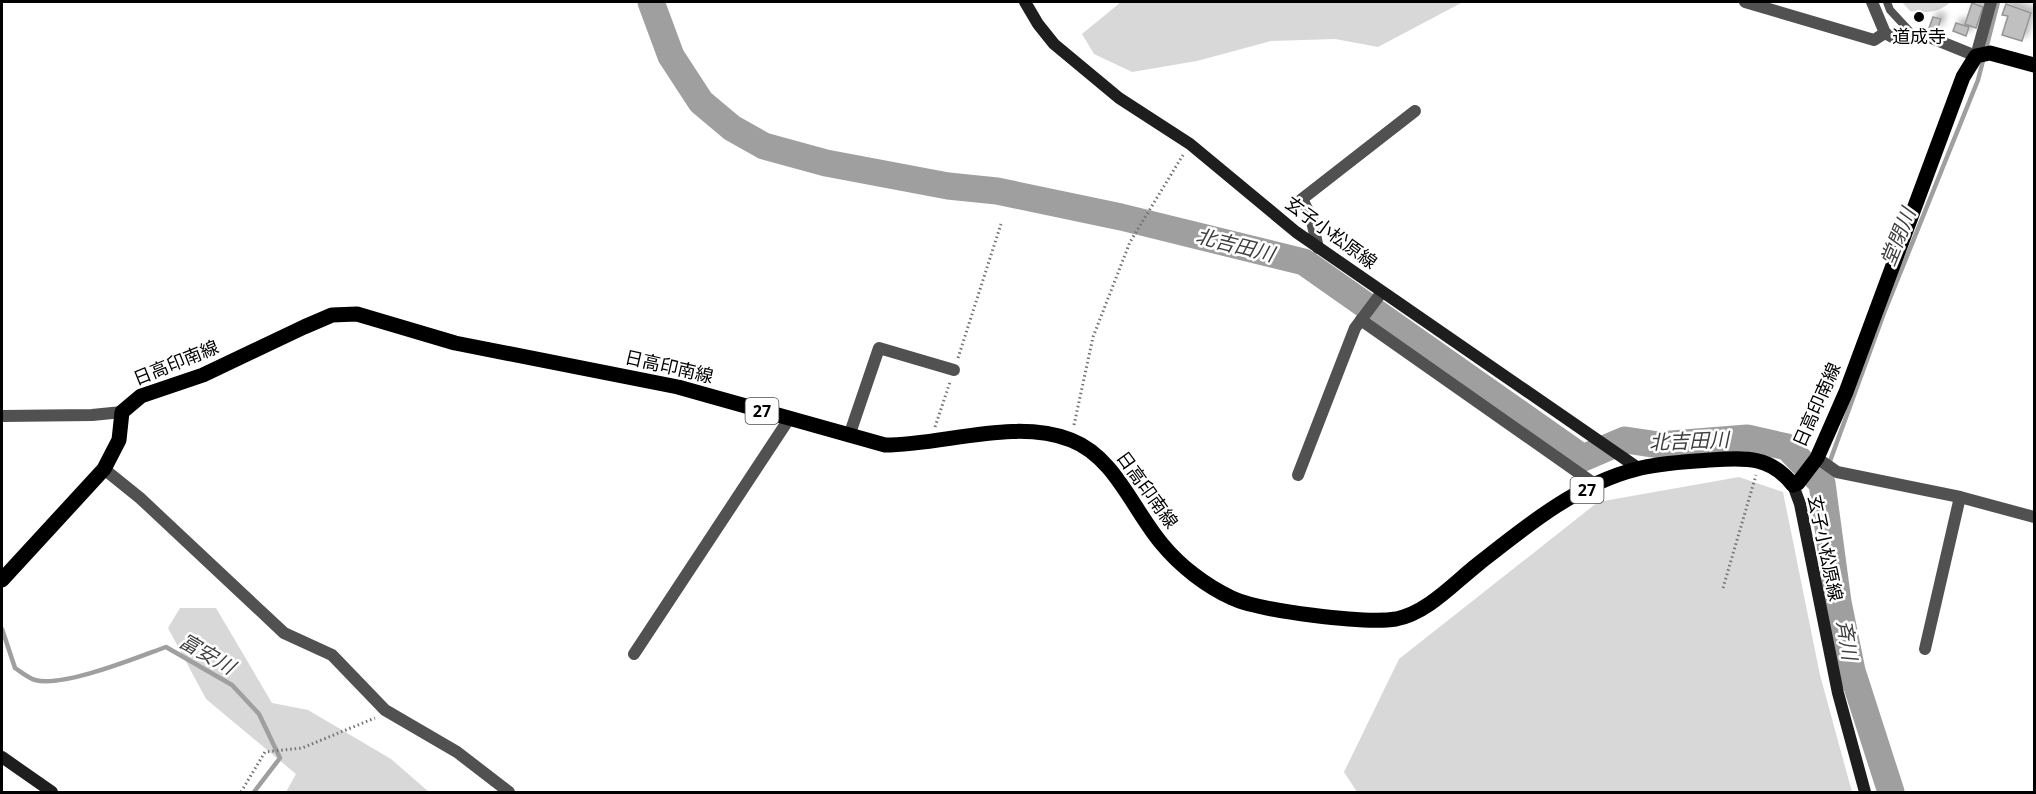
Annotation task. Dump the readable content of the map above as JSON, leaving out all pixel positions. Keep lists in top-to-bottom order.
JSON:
{
  "streets": {
    "main road": ["玄子小松原線", "日高印南線", "27"]
  },
  "crossings": [
    ["玄子小松原線", "日高印南線"]
  ],
  "water": [
    "堂閉川",
    "北吉田川",
    "斉川",
    "富安川"
  ],
  "places": ["道成寺"]
}
